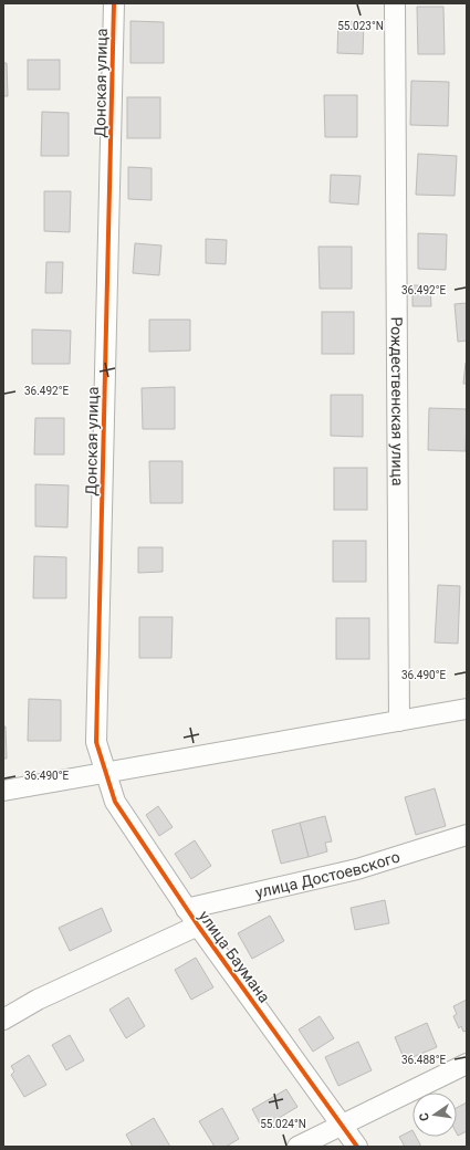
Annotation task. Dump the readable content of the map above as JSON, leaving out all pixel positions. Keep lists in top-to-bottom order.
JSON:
{
  "streets": {
    "street": [
      "Донская улица",
      "Рождественская улица",
      "улица Достоевского",
      "улица Баумана"
    ]
  },
  "crossings": [
    ["Донская улица", "улица Баумана"],
    ["улица Достоевского", "улица Баумана"]
  ],
  "north": "left",
  "coordinates": [
    "55.023°N",
    "36.492°E",
    "36.490°E",
    "36.488°E",
    "55.024°N"
  ]
}
